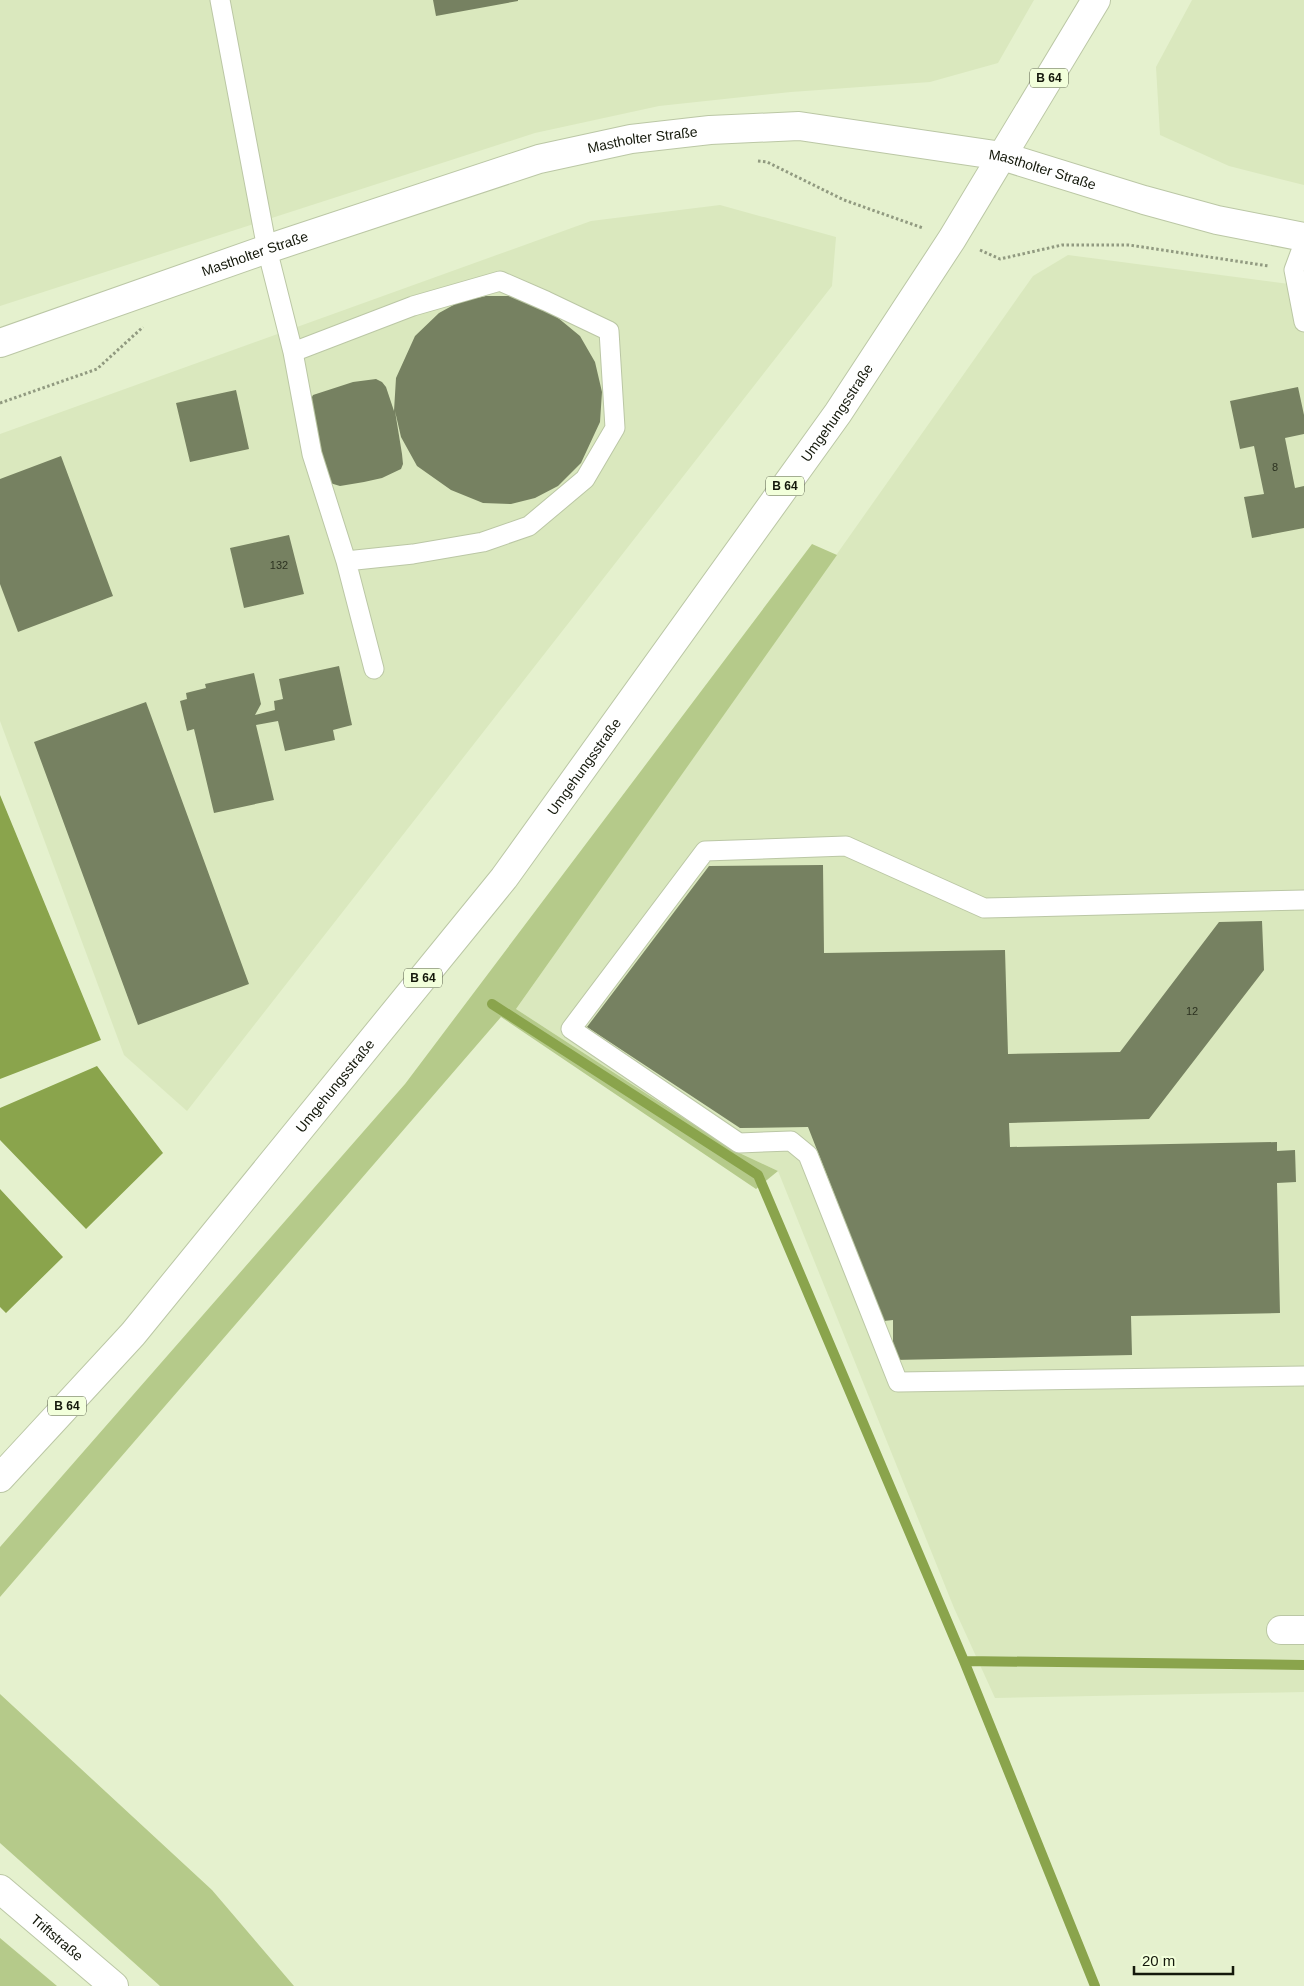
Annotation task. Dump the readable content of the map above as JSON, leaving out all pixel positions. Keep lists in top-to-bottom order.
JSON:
{
  "streets": {
    "main road": [
      "B 64",
      "Mastholter Straße",
      "Umgehungsstraße",
      "Triftstraße"
    ]
  },
  "crossings": [
    ["Mastholter Straße", "Umgehungsstraße"]
  ],
  "house_numbers": ["8", "132", "12"],
  "scale_bar": "20 m"
}
